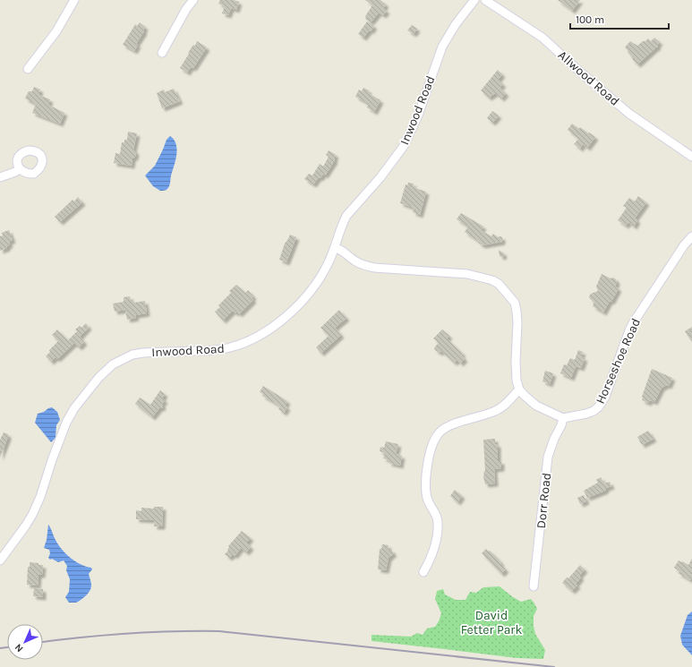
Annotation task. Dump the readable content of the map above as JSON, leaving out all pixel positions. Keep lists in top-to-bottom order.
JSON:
{
  "streets": {
    "street": [
      "Allwood Road",
      "Inwood Road",
      "Horseshoe Road",
      "Dorr Road"
    ]
  },
  "crossings": [
    ["Horseshoe Road", "Dorr Road"]
  ],
  "parks": ["David Fetter Park"],
  "scale_bar": "100 m",
  "north": "bottom left"
}
